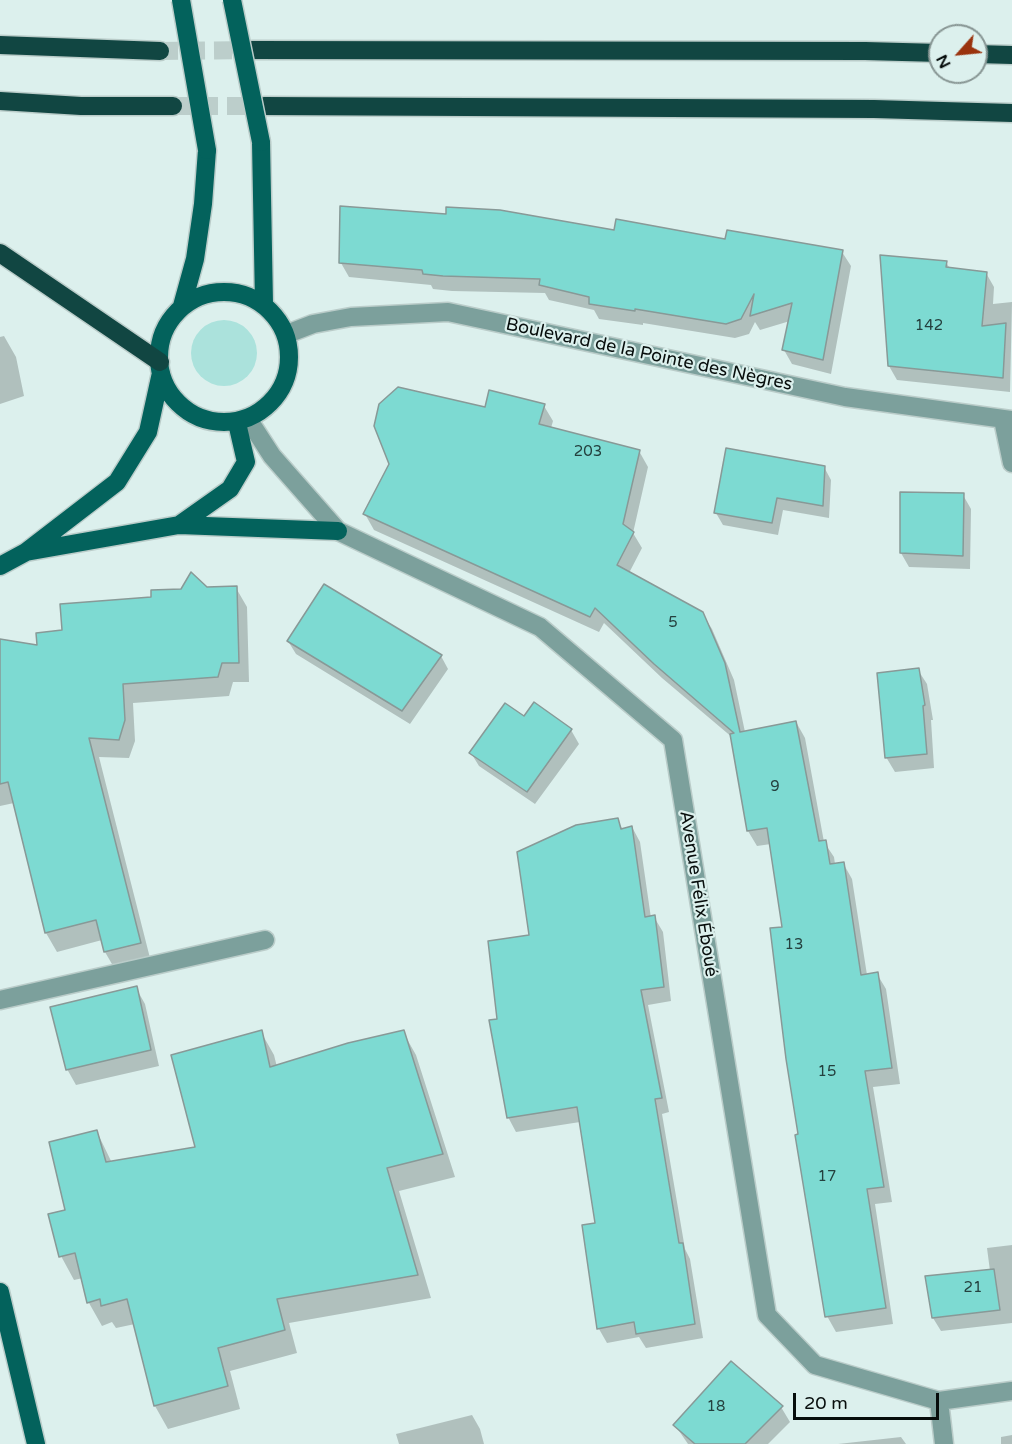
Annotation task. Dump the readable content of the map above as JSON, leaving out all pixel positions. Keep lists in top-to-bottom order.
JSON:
{
  "streets": {
    "street": ["Boulevard de la Pointe des Nègres", "Avenue Félix Éboué"]
  },
  "crossings": [
    ["Boulevard de la Pointe des Nègres", "Avenue Félix Éboué"]
  ],
  "house_numbers": [
    "142",
    "203",
    "5",
    "9",
    "13",
    "15",
    "17",
    "21",
    "18"
  ],
  "scale_bar": "20 m",
  "north": "bottom left"
}
